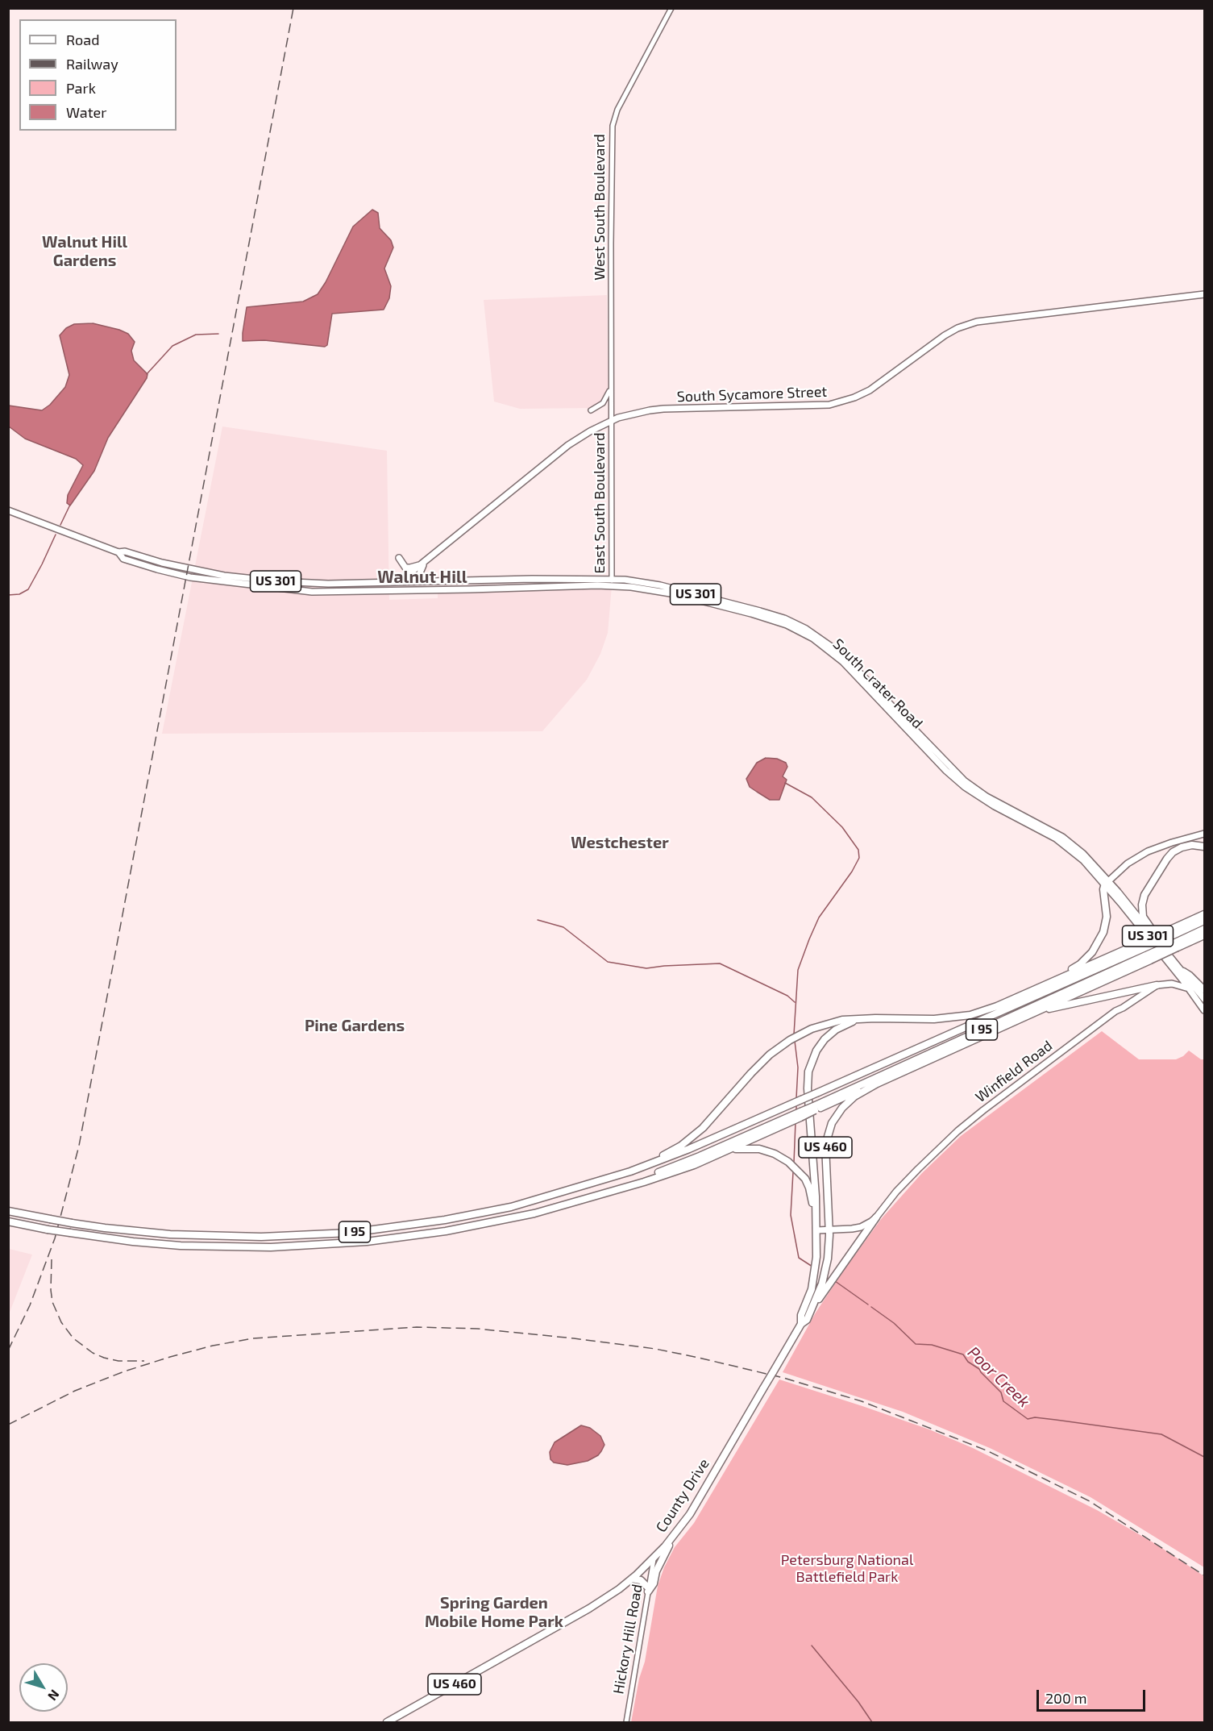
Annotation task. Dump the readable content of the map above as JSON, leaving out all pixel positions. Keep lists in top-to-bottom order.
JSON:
{
  "streets": {
    "highway": ["I 95", "US 460", "County Drive"],
    "main road": [
      "South Sycamore Street",
      "US 301",
      "South Crater Road",
      "Winfield Road"
    ],
    "street": ["West South Boulevard", "East South Boulevard", "Hickory Hill Road"]
  },
  "crossings": [
    ["West South Boulevard", "South Sycamore Street"],
    ["West South Boulevard", "East South Boulevard"],
    ["South Sycamore Street", "East South Boulevard"],
    ["South Sycamore Street", "South Crater Road"],
    ["East South Boulevard", "South Crater Road"],
    ["I 95", "US 460"],
    ["US 460", "County Drive"],
    ["County Drive", "Hickory Hill Road"]
  ],
  "districts": [
    "Walnut Hill Gardens",
    "Walnut Hill",
    "Westchester",
    "Pine Gardens",
    "Spring Garden Mobile Home Park"
  ],
  "water": ["Poor Creek"],
  "parks": ["Petersburg National Battlefield Park"],
  "legend": [
    "Road",
    "Railway",
    "Park",
    "Water"
  ],
  "scale_bar": "200 m",
  "north": "bottom right"
}
